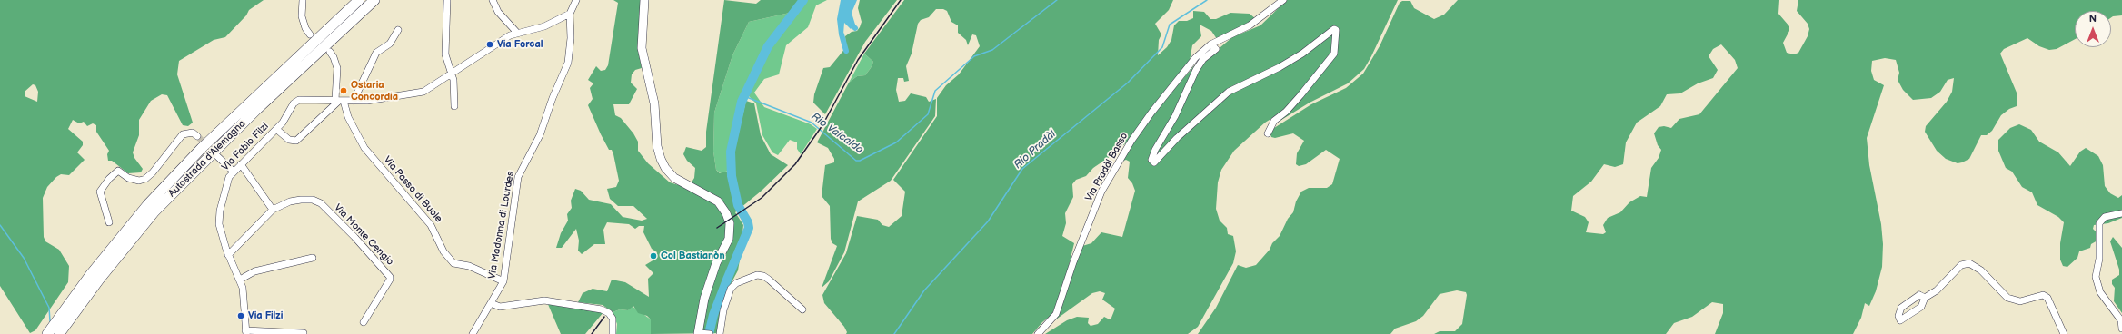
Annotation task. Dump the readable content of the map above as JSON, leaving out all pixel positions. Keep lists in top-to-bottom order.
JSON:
{
  "streets": {
    "highway": ["Autostrada d'Alemagna"],
    "street": [
      "Via Fabio Filzi",
      "Via Pradàl Basso",
      "Via Passo di Buole",
      "Via Madonna di Lourdes",
      "Via Monte Cengio"
    ]
  },
  "crossings": [
    ["Via Fabio Filzi", "Via Passo di Buole"],
    ["Via Fabio Filzi", "Via Monte Cengio"],
    ["Via Passo di Buole", "Via Madonna di Lourdes"]
  ],
  "water": ["Rio Valcalda", "Rio Pradàl"],
  "places": [
    "Via Forcal",
    "Ostaria Concordia",
    "Col Bastianòn",
    "Via Filzi"
  ],
  "north": "top"
}
